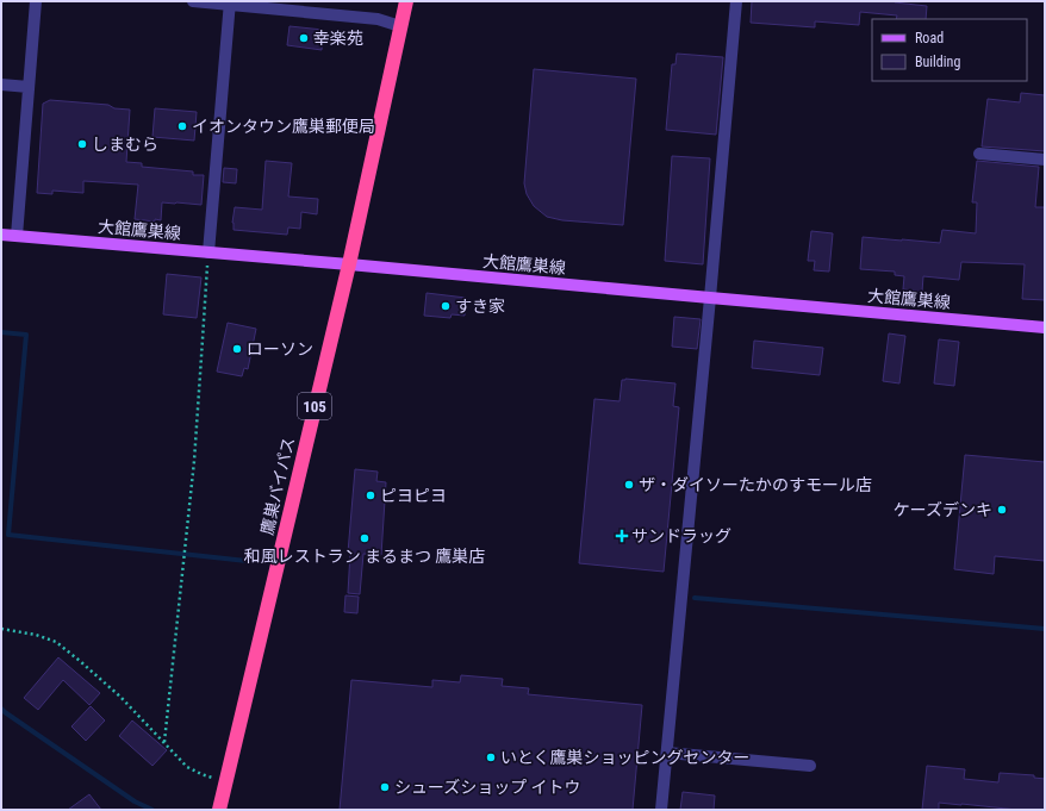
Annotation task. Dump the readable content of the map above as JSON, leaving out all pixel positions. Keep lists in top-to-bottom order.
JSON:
{
  "streets": {
    "highway": ["105", "鷹巣バイパス"],
    "main road": ["大館鷹巣線"]
  },
  "crossings": [
    ["大館鷹巣線", "鷹巣バイパス"]
  ],
  "places": {
    "other": [
      "幸楽苑",
      "イオンタウン鷹巣郵便局",
      "しまむら",
      "すき家",
      "ローソン",
      "ザ・ダイソーたかのすモール店",
      "ピヨピヨ",
      "ケーズデンキ",
      "和風レストラン まるまつ 鷹巣店",
      "いとく鷹巣ショッピングセンター",
      "シューズショップ イトウ"
    ],
    "health": ["サンドラッグ"]
  },
  "legend": ["Road", "Building"]
}
